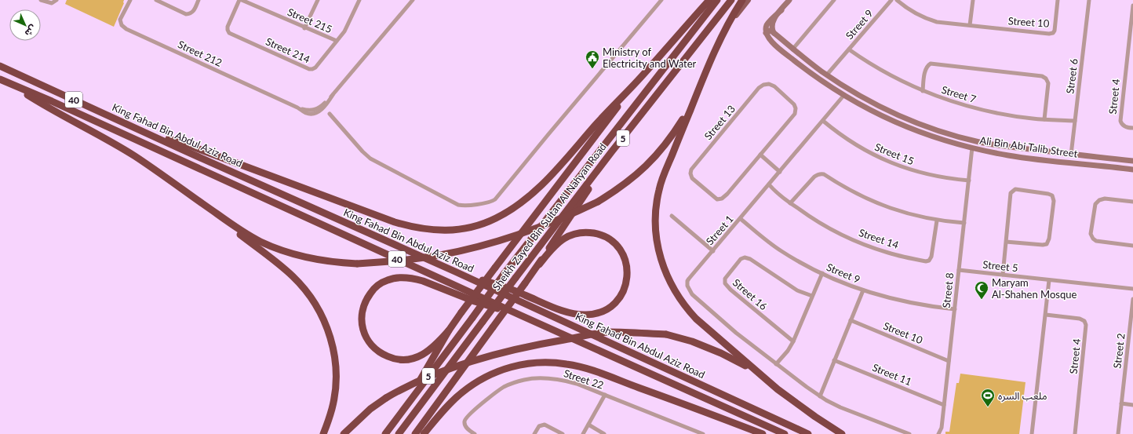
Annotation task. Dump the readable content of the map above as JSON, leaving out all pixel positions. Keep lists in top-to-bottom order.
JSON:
{
  "streets": {
    "highway": [
      "40",
      "King Fahad Bin Abdul Aziz Road",
      "5",
      "Sheikh Zayed Bin Sultan Al Nahyan Road"
    ],
    "street": [
      "Street 215",
      "Street 10",
      "Street 9",
      "Street 214",
      "Street 212",
      "Street 6",
      "Street 7",
      "Street 4",
      "Street 13",
      "Ali Bin Abi Talib Street",
      "Street 15",
      "Street 1",
      "Street 14",
      "Street 5",
      "Street 8",
      "Street 16",
      "Street 2",
      "Street 11",
      "Street 22"
    ]
  },
  "crossings": [
    ["Street 215", "Street 214"],
    ["Street 10", "Street 8"],
    ["Street 9", "Street 7"],
    ["Street 9", "Ali Bin Abi Talib Street"],
    ["Street 9", "Street 1"],
    ["Street 9", "Street 8"],
    ["Street 6", "Street 7"],
    ["Street 6", "Ali Bin Abi Talib Street"],
    ["Ali Bin Abi Talib Street", "Street 1"],
    ["Ali Bin Abi Talib Street", "Street 8"],
    ["Street 15", "Street 1"],
    ["Street 15", "Street 8"],
    ["Street 1", "Street 14"],
    ["Street 5", "Street 8"],
    ["Street 8", "Street 11"]
  ],
  "places": {
    "public building": ["Ministry of Electricity and Water"],
    "mosque": ["Maryam Al-Shahen Mosque"],
    "sports": ["ملعب السره"]
  },
  "north": "bottom right"
}
